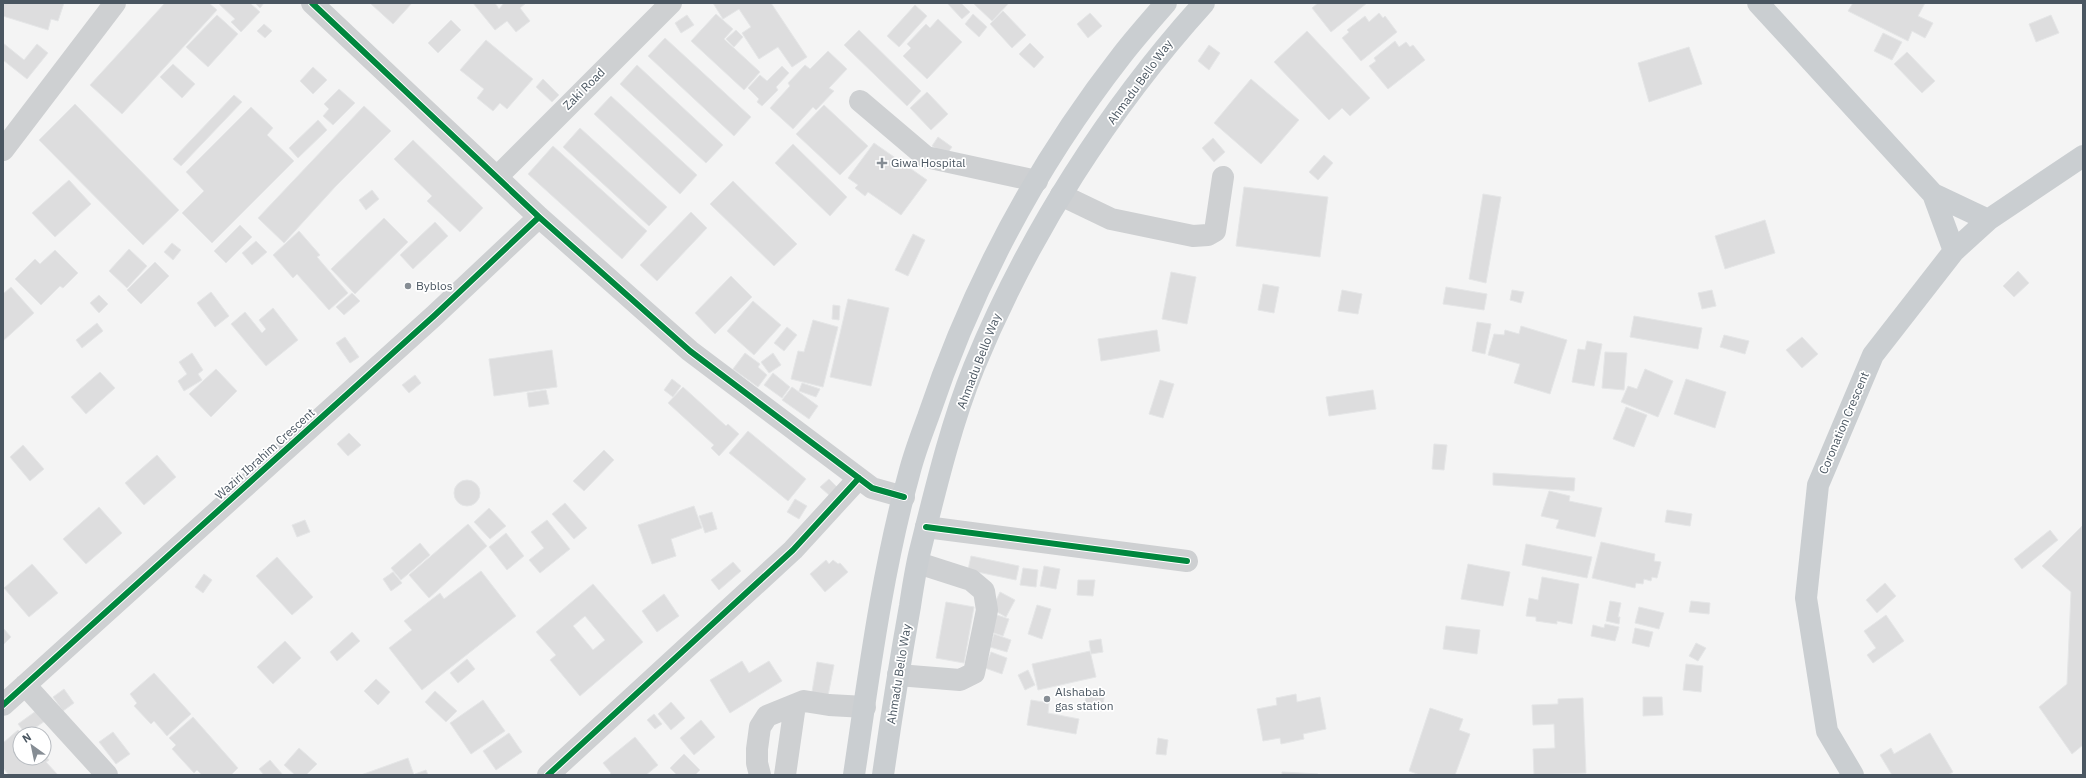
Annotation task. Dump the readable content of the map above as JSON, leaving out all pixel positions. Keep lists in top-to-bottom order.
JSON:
{
  "streets": {
    "main road": ["Ahmadu Bello Way", "Coronation Crescent"],
    "street": ["Zaki Road", "Waziri Ibrahim Crescent"]
  },
  "places": {
    "health": ["Giwa Hospital"],
    "other": ["Byblos", "Alshabab gas station"]
  },
  "north": "top left"
}
